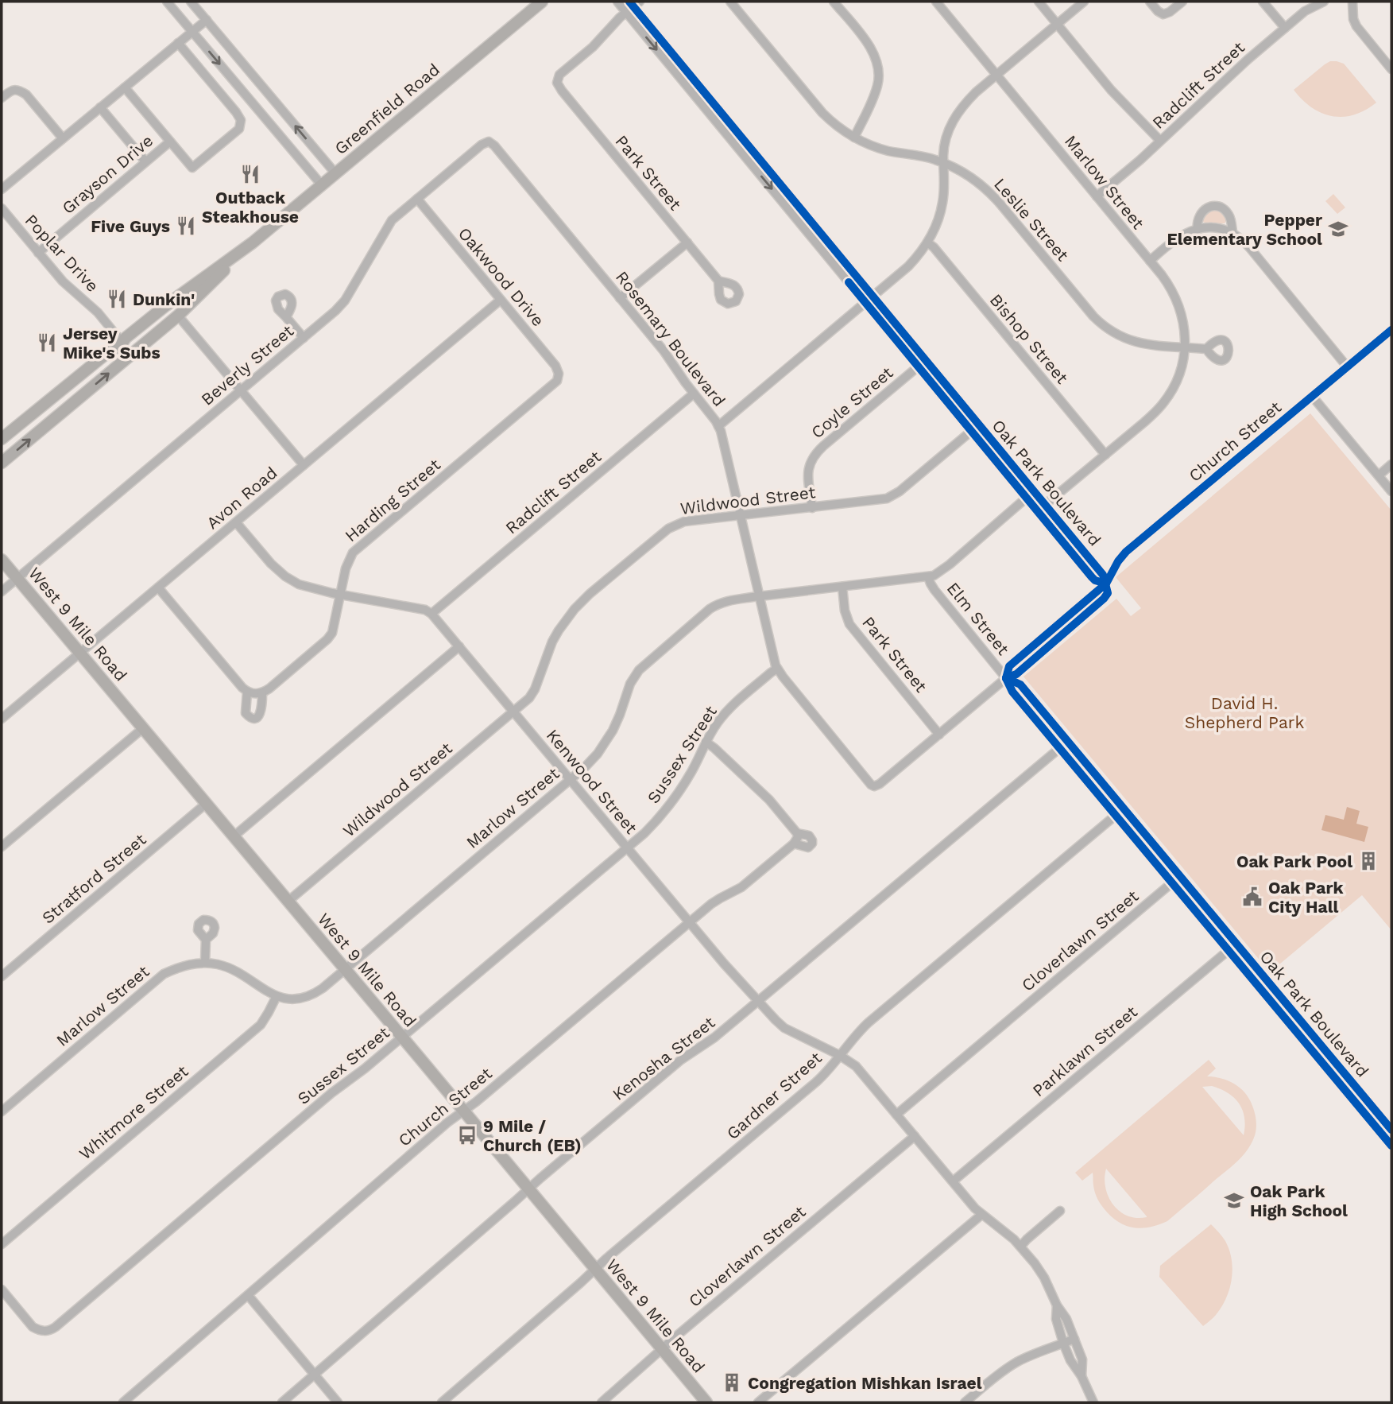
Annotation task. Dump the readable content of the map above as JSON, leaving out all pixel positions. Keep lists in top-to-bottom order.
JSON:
{
  "streets": {
    "main road": ["Greenfield Road", "West 9 Mile Road"],
    "street": [
      "Radclift Street",
      "Park Street",
      "Grayson Drive",
      "Marlow Street",
      "Leslie Street",
      "Poplar Drive",
      "Oakwood Drive",
      "Rosemary Boulevard",
      "Bishop Street",
      "Beverly Street",
      "Coyle Street",
      "Church Street",
      "Oak Park Boulevard",
      "Avon Road",
      "Harding Street",
      "Wildwood Street",
      "Elm Street",
      "Sussex Street",
      "Kenwood Street",
      "Stratford Street",
      "Cloverlawn Street",
      "Parklawn Street",
      "Kenosha Street",
      "Gardner Street",
      "Whitmore Street"
    ]
  },
  "crossings": [
    ["Radclift Street", "Marlow Street"],
    ["Radclift Street", "Rosemary Boulevard"],
    ["Radclift Street", "Kenwood Street"],
    ["Greenfield Road", "Poplar Drive"],
    ["Park Street", "Marlow Street"],
    ["Park Street", "Church Street"],
    ["Park Street", "Oak Park Boulevard"],
    ["Grayson Drive", "Poplar Drive"],
    ["Marlow Street", "Leslie Street"],
    ["Marlow Street", "Rosemary Boulevard"],
    ["Marlow Street", "Bishop Street"],
    ["Marlow Street", "Oak Park Boulevard"],
    ["Marlow Street", "Elm Street"],
    ["Marlow Street", "West 9 Mile Road"],
    ["Marlow Street", "Kenwood Street"],
    ["Marlow Street", "Whitmore Street"],
    ["Oakwood Drive", "Beverly Street"],
    ["Oakwood Drive", "Avon Road"],
    ["Oakwood Drive", "Harding Street"],
    ["Rosemary Boulevard", "Beverly Street"],
    ["Rosemary Boulevard", "Church Street"],
    ["Rosemary Boulevard", "Wildwood Street"],
    ["Rosemary Boulevard", "Sussex Street"],
    ["Beverly Street", "West 9 Mile Road"],
    ["Coyle Street", "Oak Park Boulevard"],
    ["Coyle Street", "Wildwood Street"],
    ["Church Street", "Oak Park Boulevard"],
    ["Church Street", "Elm Street"],
    ["Church Street", "West 9 Mile Road"],
    ["Church Street", "Sussex Street"],
    ["Church Street", "Kenwood Street"],
    ["Oak Park Boulevard", "Wildwood Street"],
    ["Oak Park Boulevard", "Elm Street"],
    ["Oak Park Boulevard", "Cloverlawn Street"],
    ["Oak Park Boulevard", "Parklawn Street"],
    ["Oak Park Boulevard", "Kenosha Street"],
    ["Oak Park Boulevard", "Gardner Street"],
    ["Avon Road", "West 9 Mile Road"],
    ["Wildwood Street", "West 9 Mile Road"],
    ["Wildwood Street", "Kenwood Street"],
    ["West 9 Mile Road", "Sussex Street"],
    ["West 9 Mile Road", "Stratford Street"],
    ["West 9 Mile Road", "Cloverlawn Street"],
    ["West 9 Mile Road", "Kenosha Street"],
    ["West 9 Mile Road", "Gardner Street"],
    ["Sussex Street", "Kenwood Street"],
    ["Kenwood Street", "Cloverlawn Street"],
    ["Kenwood Street", "Parklawn Street"],
    ["Kenwood Street", "Kenosha Street"],
    ["Kenwood Street", "Gardner Street"]
  ],
  "parks": ["David H. Shepherd Park"],
  "places": {
    "restaurant": [
      "Outback Steakhouse",
      "Five Guys",
      "Dunkin'",
      "Jersey Mike's Subs"
    ],
    "school or university": ["Pepper Elementary School", "Oak Park High School"],
    "building": ["Oak Park Pool", "Congregation Mishkan Israel"],
    "public building": ["Oak Park City Hall"],
    "bus stop": ["9 Mile / Church (EB)"]
  }
}
